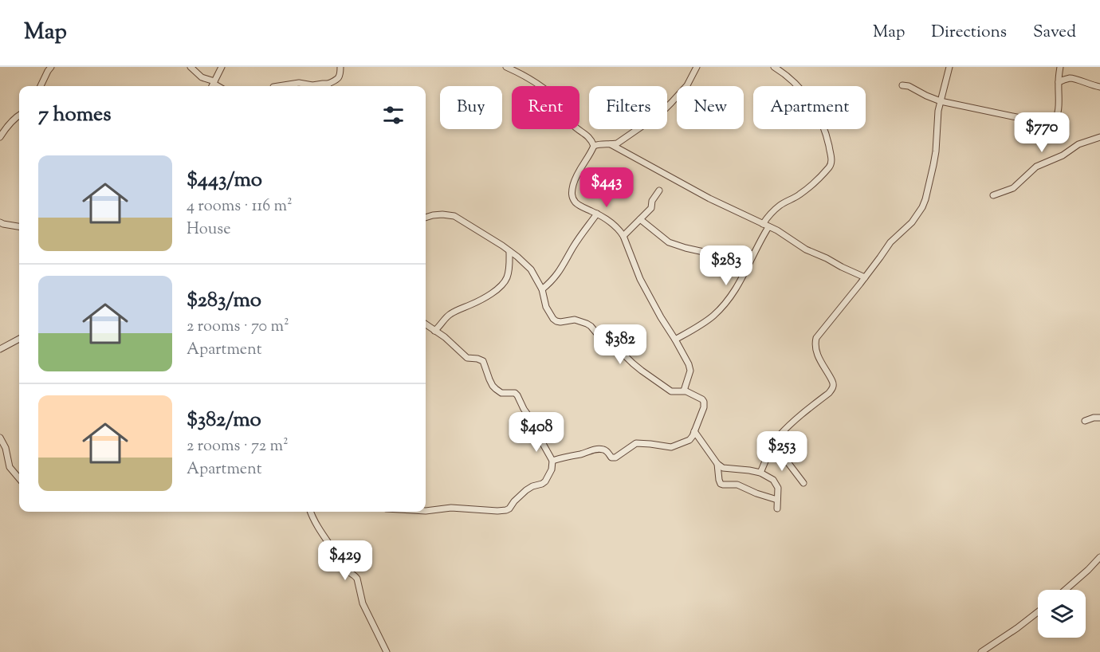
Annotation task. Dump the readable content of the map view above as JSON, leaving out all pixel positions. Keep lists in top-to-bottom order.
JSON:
{
  "page": {
    "header": "Map",
    "nav": ["Map", "Directions", "Saved"],
    "chip": [
      "Buy",
      "Rent",
      "Filters",
      "New",
      "Apartment"
    ],
    "heading": "7 homes",
    "price": [
      "$770",
      "$443",
      "$283",
      "$382",
      "$408",
      "$253",
      "$429"
    ],
    "list": [
      {
        "name": "$443/mo",
        "note": "4 rooms · 116 m² · House"
      },
      {
        "name": "$283/mo",
        "note": "2 rooms · 70 m² · Apartment"
      },
      {
        "name": "$382/mo",
        "note": "2 rooms · 72 m² · Apartment"
      }
    ]
  }
}
